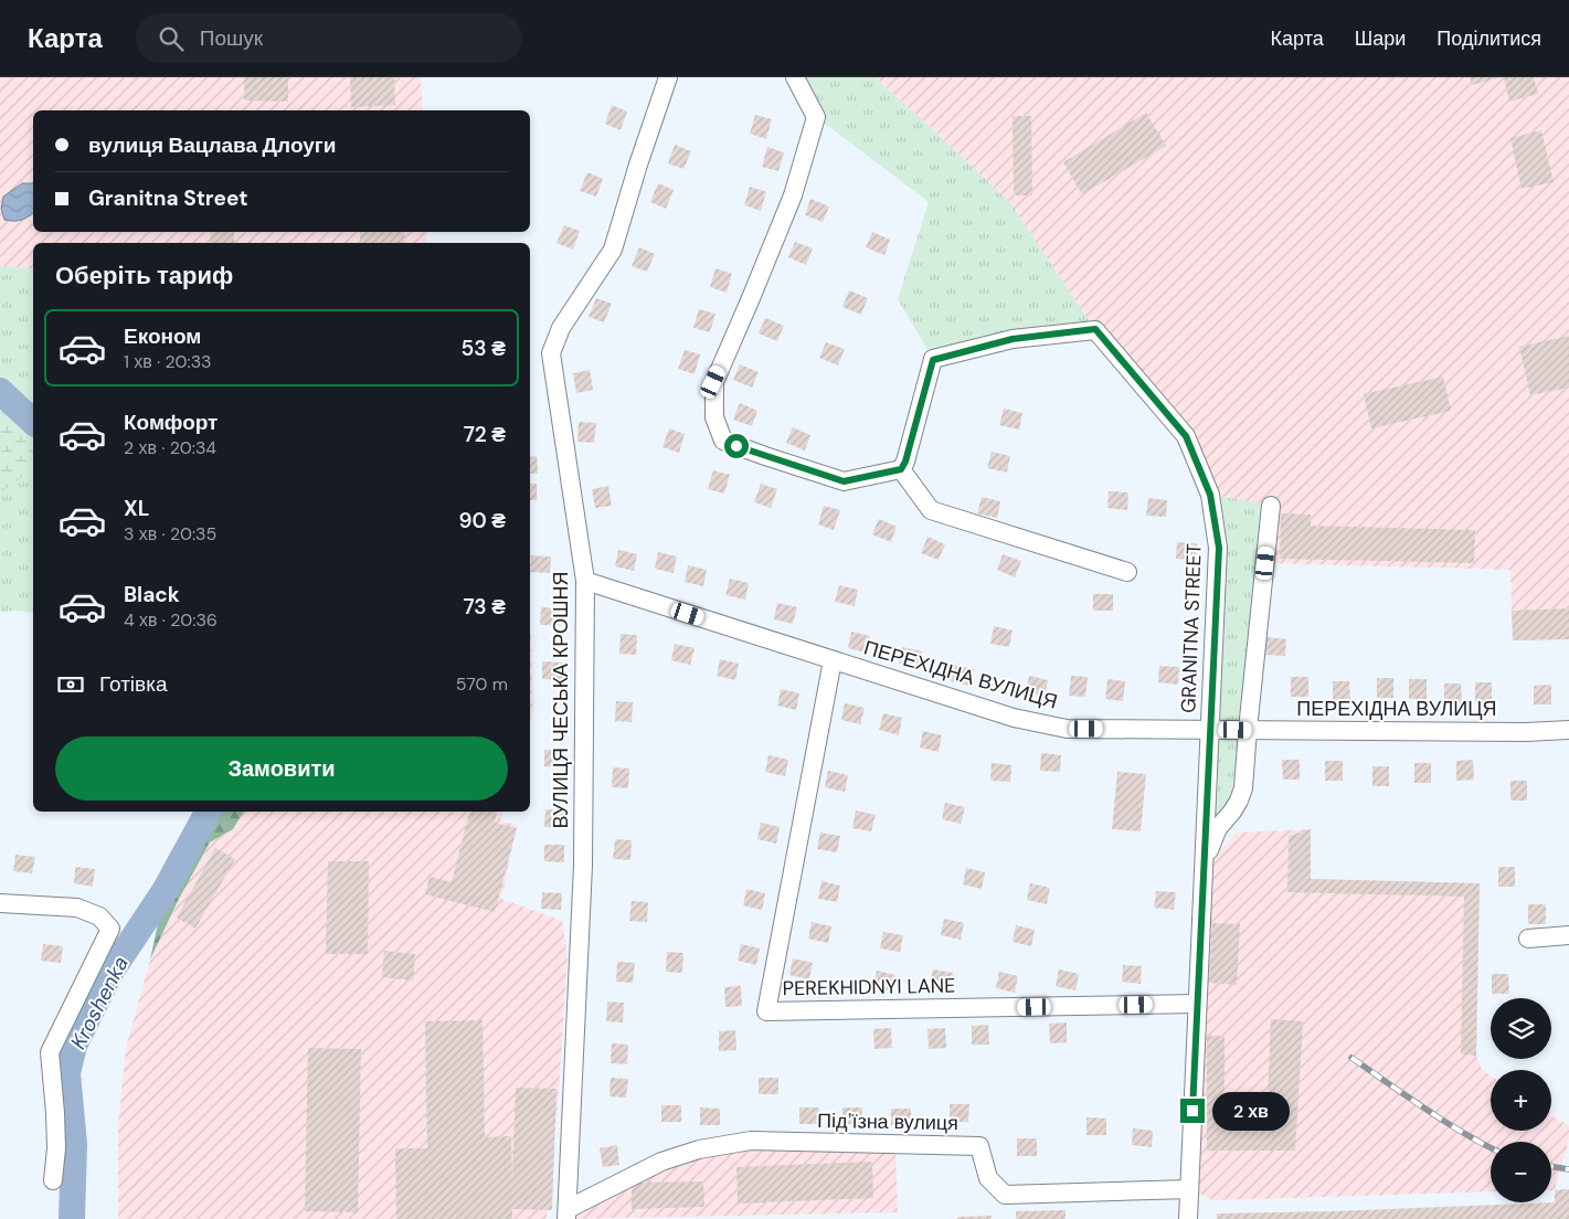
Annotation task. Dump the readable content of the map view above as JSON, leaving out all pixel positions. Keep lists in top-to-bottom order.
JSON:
{
  "streets": {
    "street": [
      "GRANITNA STREET",
      "ПЕРЕХІДНА ВУЛИЦЯ",
      "ВУЛИЦЯ ЧЕСЬКА КРОШНЯ",
      "PEREKHIDNYI LANE",
      "Підʼїзна вулиця"
    ]
  },
  "crossings": [
    ["GRANITNA STREET", "ПЕРЕХІДНА ВУЛИЦЯ"],
    ["GRANITNA STREET", "PEREKHIDNYI LANE"],
    ["GRANITNA STREET", "Підʼїзна вулиця"],
    ["ПЕРЕХІДНА ВУЛИЦЯ", "ВУЛИЦЯ ЧЕСЬКА КРОШНЯ"],
    ["ПЕРЕХІДНА ВУЛИЦЯ", "PEREKHIDNYI LANE"],
    ["ВУЛИЦЯ ЧЕСЬКА КРОШНЯ", "Підʼїзна вулиця"]
  ],
  "water": ["Kroshenka"],
  "page": {
    "header": "Карта",
    "search": "Пошук",
    "nav": ["Карта", "Шари", "Поділитися"],
    "banner": ["вулиця Вацлава Длоуги", "Granitna Street"],
    "heading": "Оберіть тариф",
    "list": [
      {
        "name": "Економ",
        "note": "1 хв · 20:33",
        "value": "53 ₴"
      },
      {
        "name": "Комфорт",
        "note": "2 хв · 20:34",
        "value": "72 ₴"
      },
      {
        "name": "XL",
        "note": "3 хв · 20:35",
        "value": "90 ₴"
      },
      {
        "name": "Black",
        "note": "4 хв · 20:36",
        "value": "73 ₴"
      }
    ],
    "pay": ["Готівка", "570 m"],
    "buttons": "Замовити",
    "map_buttons": ["+", "−"],
    "bubble": "2 хв"
  }
}
